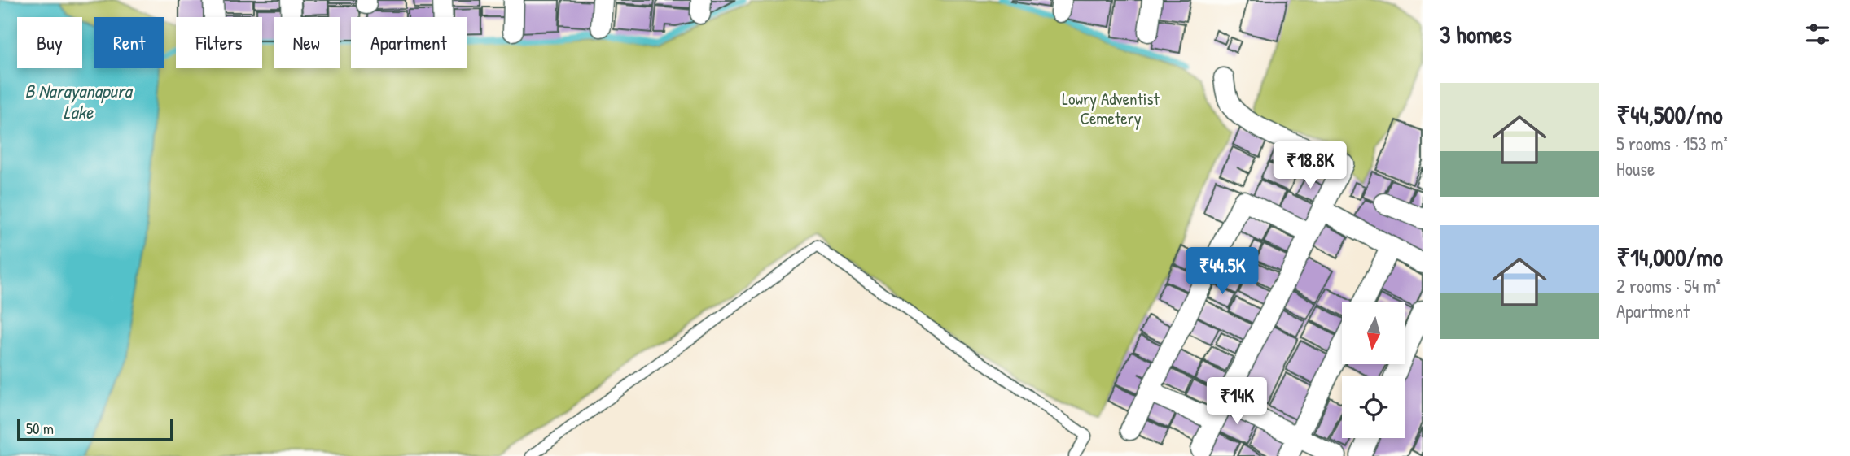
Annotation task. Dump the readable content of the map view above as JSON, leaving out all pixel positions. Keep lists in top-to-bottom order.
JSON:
{
  "water": ["B Narayanapura Lake"],
  "parks": ["Lowry Adventist Cemetery"],
  "scale_bar": "50 m",
  "north": "bottom",
  "page": {
    "heading": "3 homes",
    "chip": [
      "Buy",
      "Rent",
      "Filters",
      "New",
      "Apartment"
    ],
    "list": [
      {
        "name": "₹44,500/mo",
        "note": "5 rooms · 153 m² · House"
      },
      {
        "name": "₹14,000/mo",
        "note": "2 rooms · 54 m² · Apartment"
      }
    ],
    "price": ["₹18.8K", "₹44.5K", "₹14K"],
    "scale": "50 m"
  }
}
